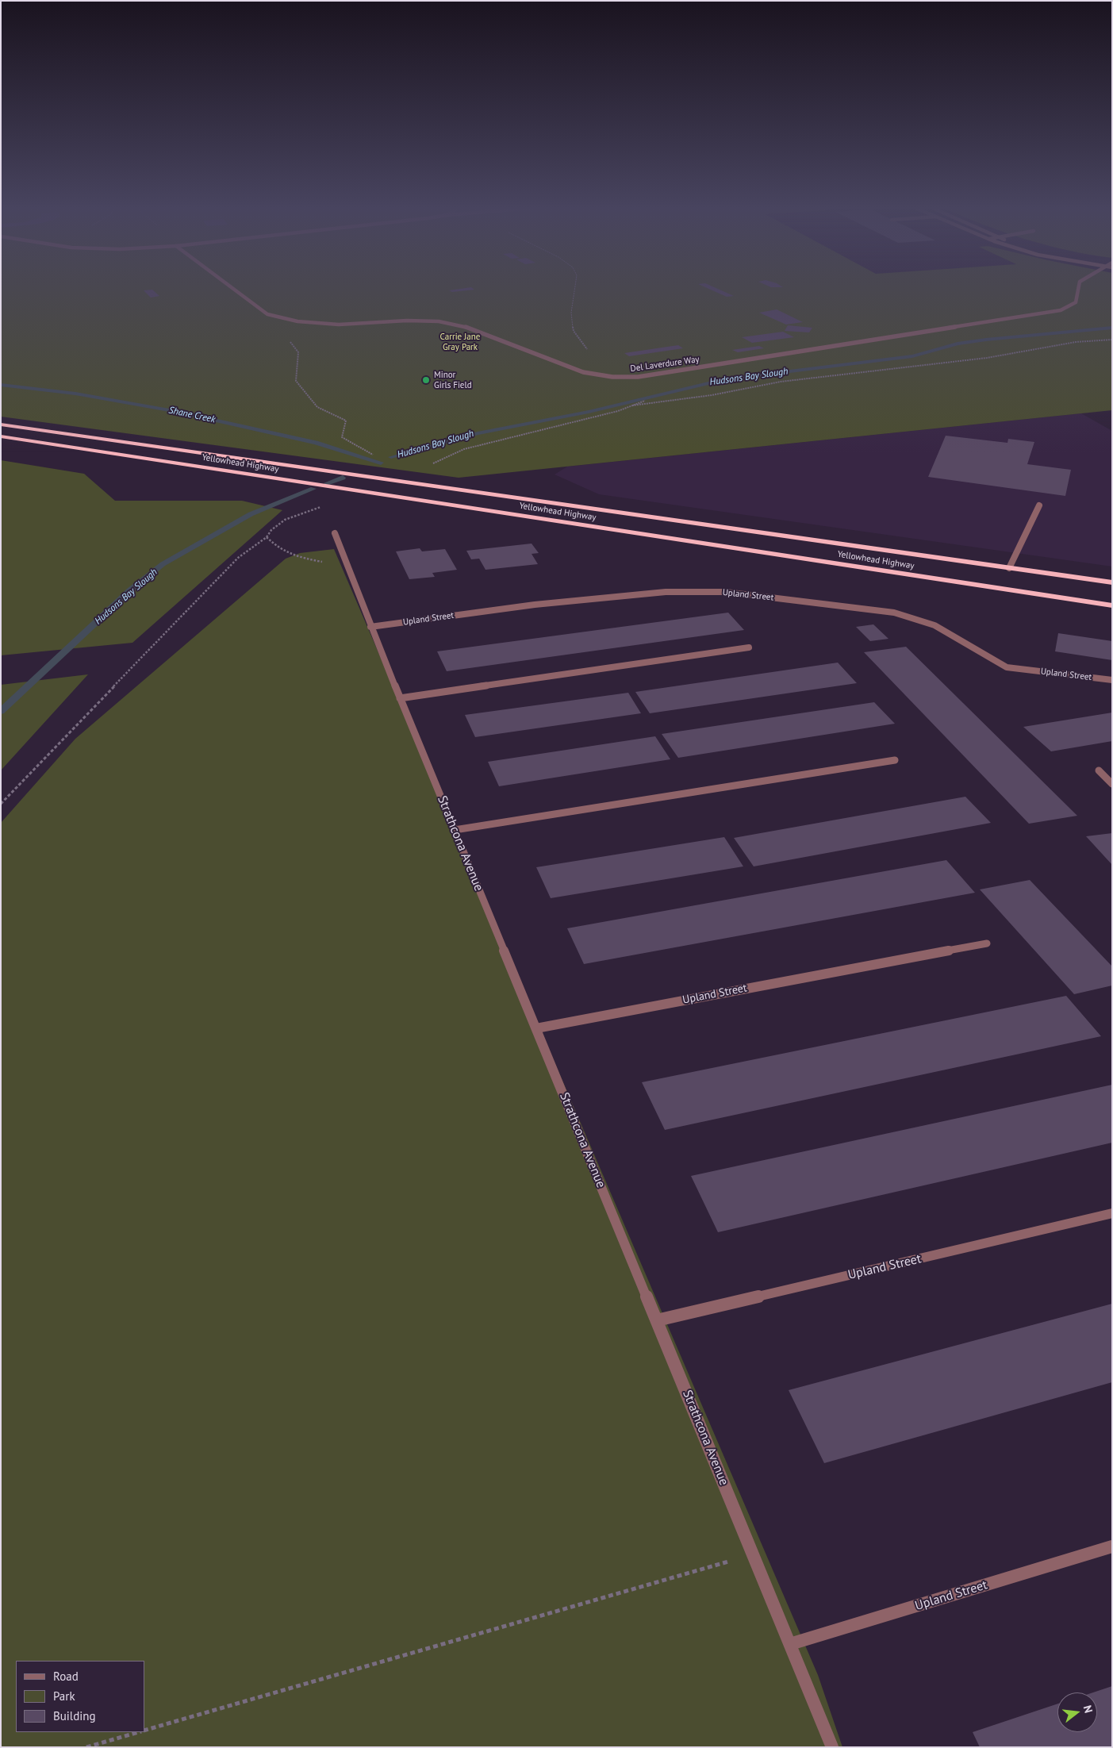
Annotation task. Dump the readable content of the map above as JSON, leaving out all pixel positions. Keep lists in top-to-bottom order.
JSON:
{
  "streets": {
    "highway": ["Yellowhead Highway"],
    "street": ["Del Laverdure Way", "Upland Street", "Strathcona Avenue"]
  },
  "crossings": [
    ["Upland Street", "Strathcona Avenue"]
  ],
  "water": ["Hudsons Bay Slough", "Shane Creek"],
  "parks": ["Carrie Jane Gray Park"],
  "places": ["Minor Girls Field"],
  "legend": ["Road", "Park", "Building"],
  "north": "right"
}
